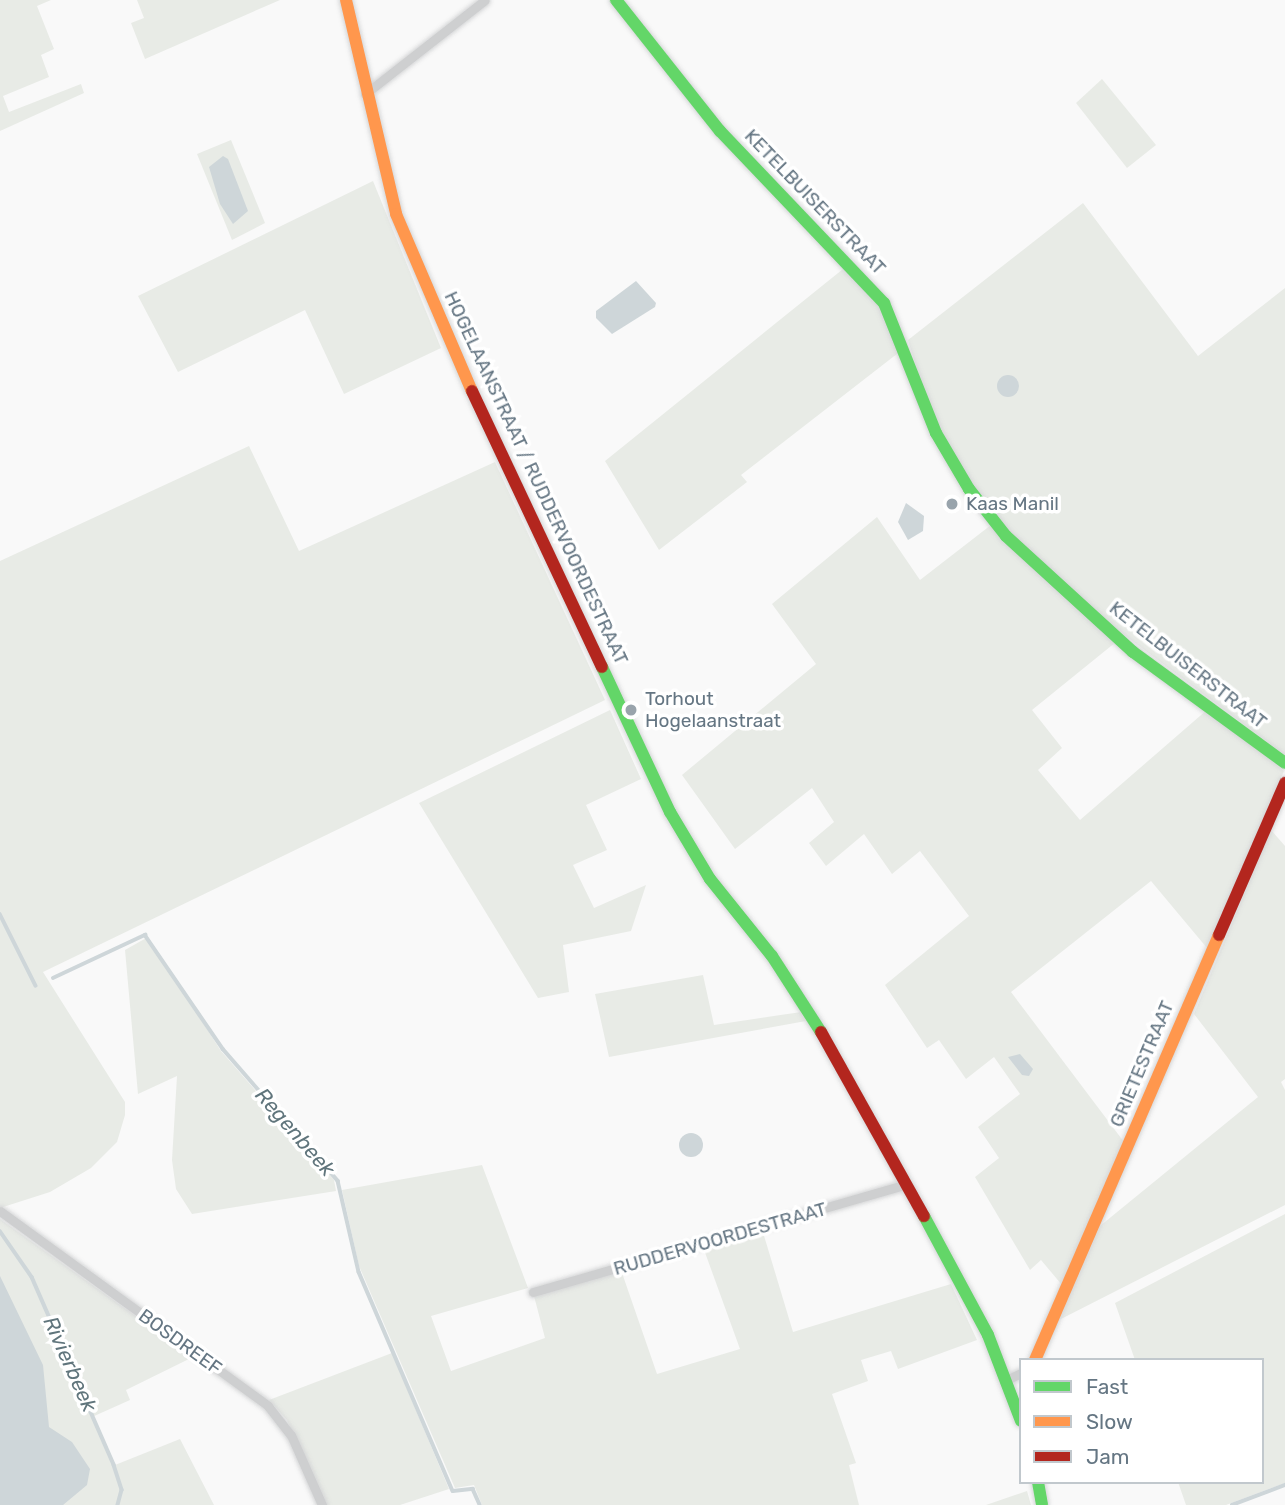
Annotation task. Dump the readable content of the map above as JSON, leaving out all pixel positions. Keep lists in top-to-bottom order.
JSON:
{
  "streets": {
    "street": [
      "KETELBUISERSTRAAT",
      "HOGELAANSTRAAT / RUDDERVOORDESTRAAT",
      "GRIETESTRAAT",
      "RUDDERVOORDESTRAAT",
      "BOSDREEF"
    ]
  },
  "crossings": [
    ["HOGELAANSTRAAT / RUDDERVOORDESTRAAT", "RUDDERVOORDESTRAAT"]
  ],
  "water": ["Regenbeek", "Rivierbeek"],
  "places": ["Kaas Manil", "Torhout Hogelaanstraat"],
  "legend": ["Fast", "Slow", "Jam"]
}
